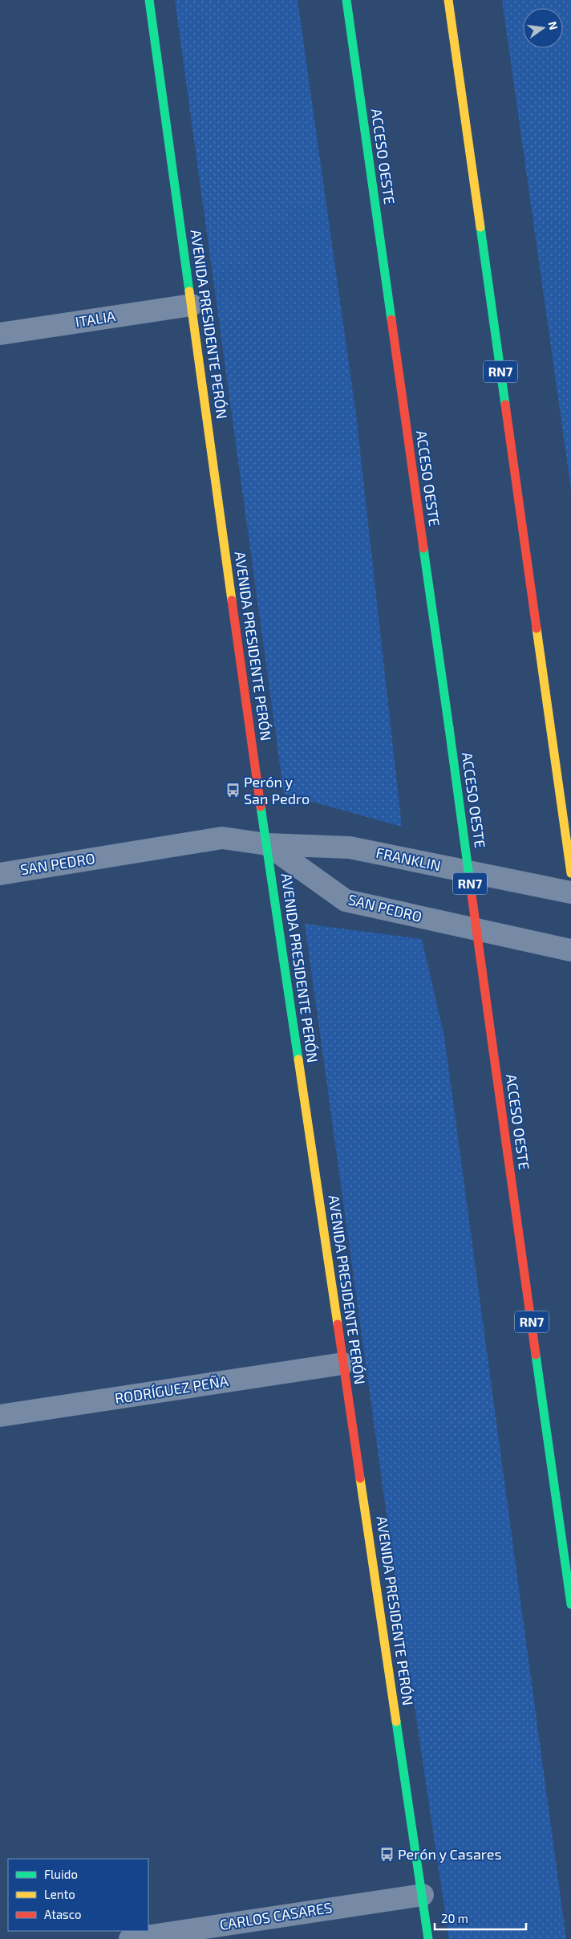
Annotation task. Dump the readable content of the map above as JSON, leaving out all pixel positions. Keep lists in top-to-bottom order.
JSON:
{
  "streets": {
    "main road": ["ACCESO OESTE", "AVENIDA PRESIDENTE PERÓN", "RN7"],
    "street": [
      "ITALIA",
      "FRANKLIN",
      "SAN PEDRO",
      "RODRÍGUEZ PEÑA",
      "CARLOS CASARES"
    ]
  },
  "crossings": [
    ["ITALIA", "AVENIDA PRESIDENTE PERÓN"],
    ["AVENIDA PRESIDENTE PERÓN", "FRANKLIN"],
    ["AVENIDA PRESIDENTE PERÓN", "SAN PEDRO"],
    ["AVENIDA PRESIDENTE PERÓN", "RODRÍGUEZ PEÑA"],
    ["AVENIDA PRESIDENTE PERÓN", "CARLOS CASARES"],
    ["FRANKLIN", "SAN PEDRO"]
  ],
  "places": {
    "bus stop": ["Perón y San Pedro", "Perón y Casares"]
  },
  "legend": ["Fluido", "Lento", "Atasco"],
  "scale_bar": "20 m",
  "north": "right"
}
